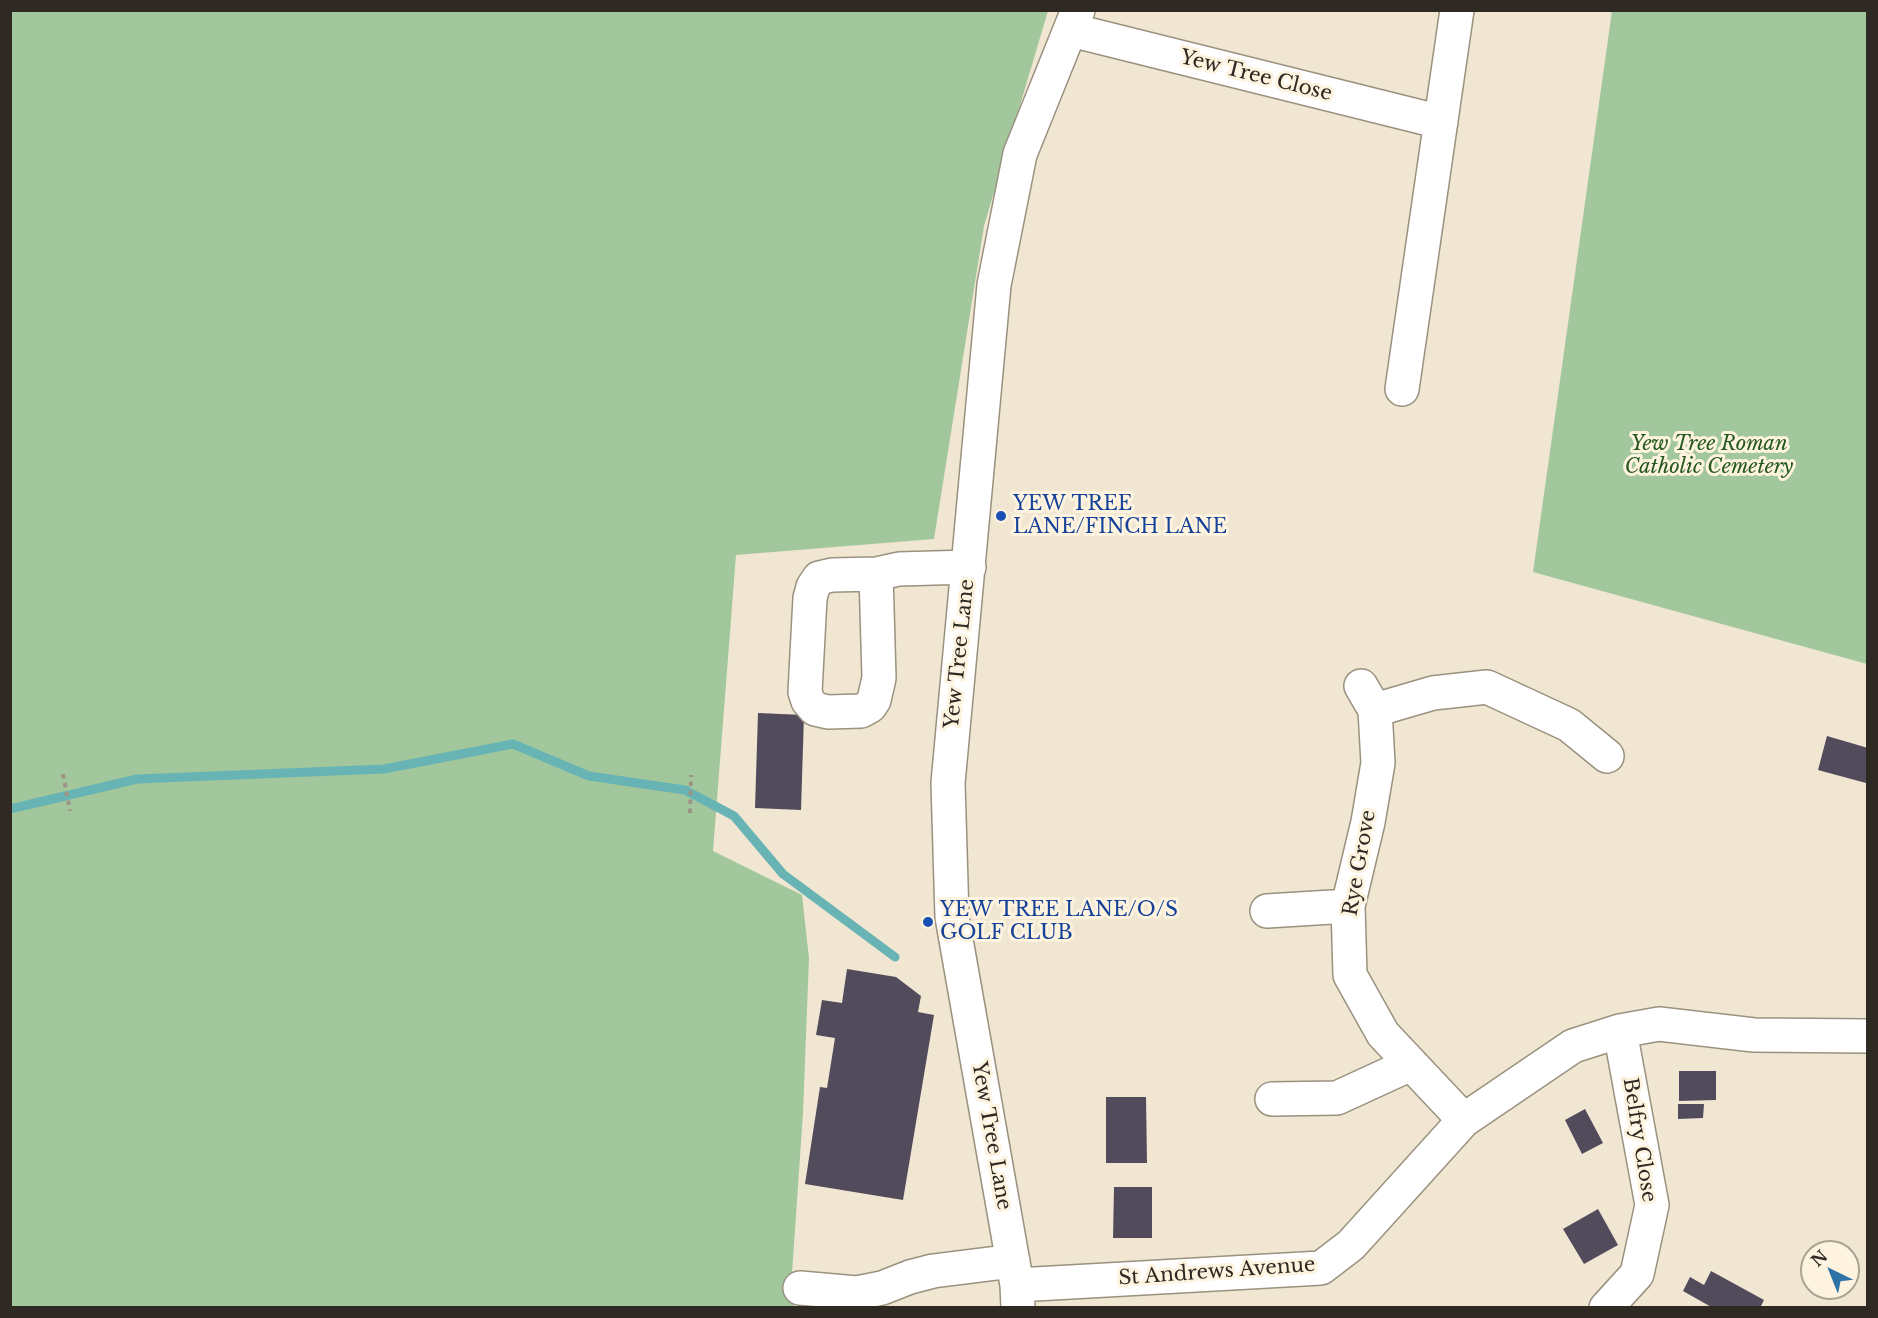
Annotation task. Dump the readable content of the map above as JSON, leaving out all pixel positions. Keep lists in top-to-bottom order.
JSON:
{
  "streets": {
    "street": [
      "Yew Tree Close",
      "Yew Tree Lane",
      "Rye Grove",
      "Belfry Close",
      "St Andrews Avenue"
    ]
  },
  "crossings": [
    ["Yew Tree Close", "Yew Tree Lane"],
    ["Yew Tree Lane", "St Andrews Avenue"],
    ["Rye Grove", "St Andrews Avenue"],
    ["Belfry Close", "St Andrews Avenue"]
  ],
  "parks": ["Yew Tree Roman Catholic Cemetery"],
  "places": ["YEW TREE LANE/FINCH LANE", "YEW TREE LANE/O/S GOLF CLUB"],
  "north": "top left"
}
